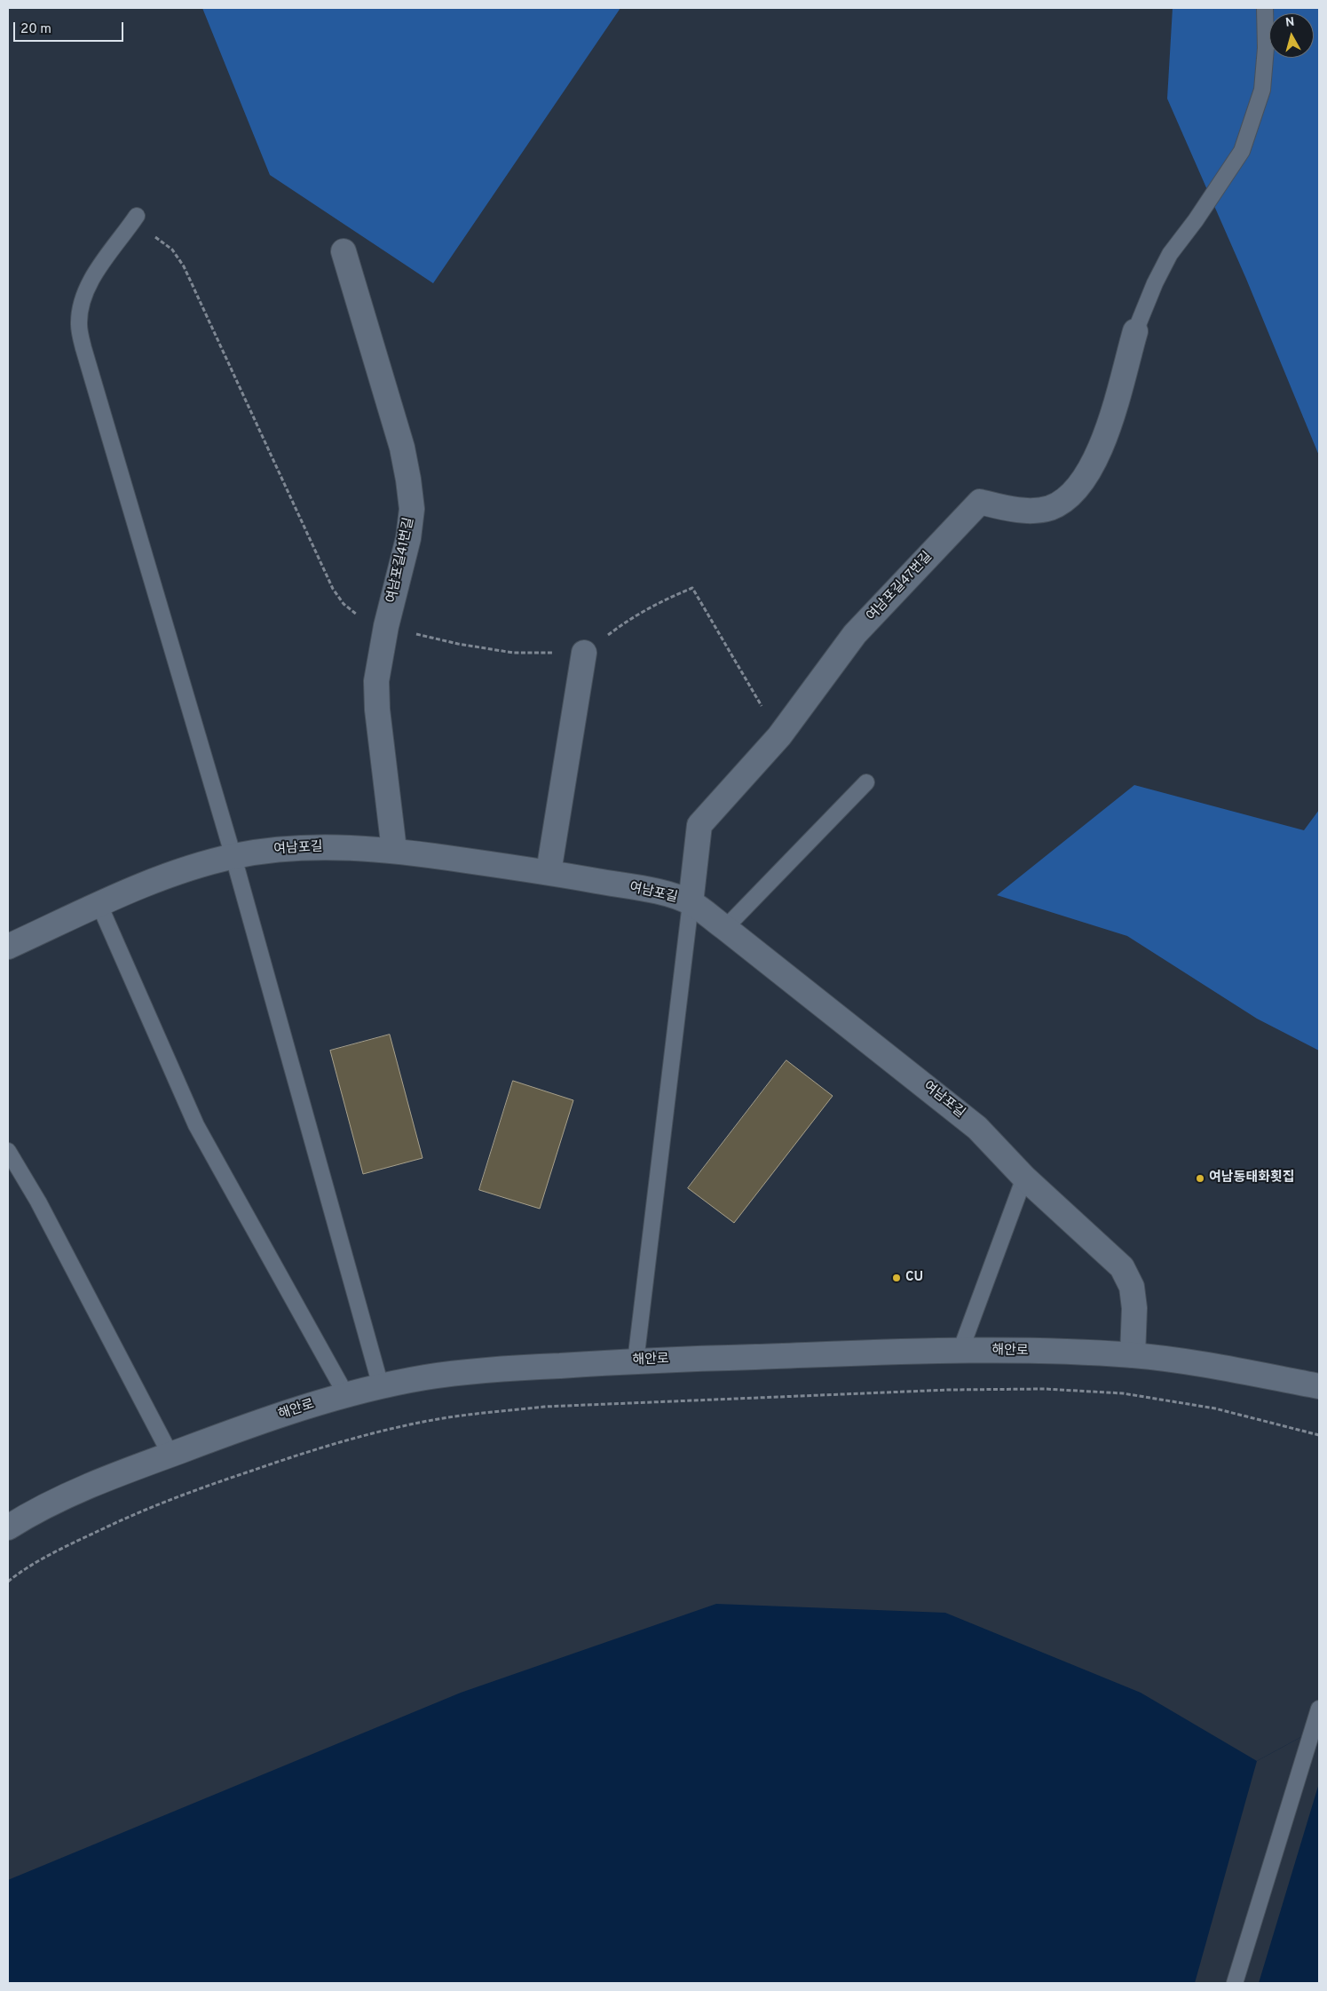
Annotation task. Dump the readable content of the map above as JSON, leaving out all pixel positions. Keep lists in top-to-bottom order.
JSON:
{
  "streets": {
    "street": [
      "여남포길41번길",
      "여남포길47번길",
      "여남포길",
      "해안로"
    ]
  },
  "crossings": [
    ["여남포길41번길", "여남포길"],
    ["여남포길47번길", "여남포길"],
    ["여남포길", "해안로"]
  ],
  "places": ["여남동태화횟집", "CU"],
  "scale_bar": "20 m",
  "north": "top"
}
